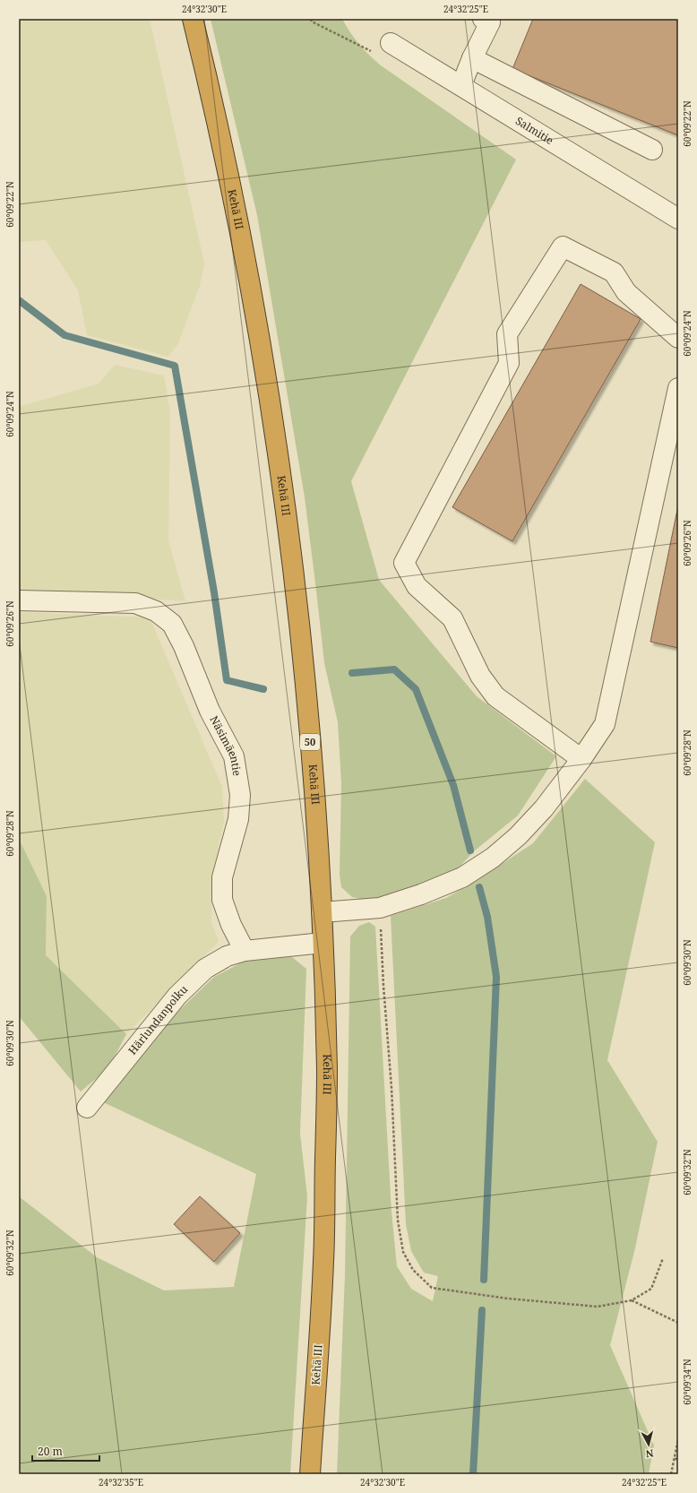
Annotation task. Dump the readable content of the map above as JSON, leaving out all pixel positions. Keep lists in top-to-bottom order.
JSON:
{
  "streets": {
    "highway": ["Kehä III", "50"],
    "street": ["Salmitie", "Näsimäentie", "Härlundanpolku"]
  },
  "crossings": [
    ["Näsimäentie", "Härlundanpolku"]
  ],
  "scale_bar": "20 m",
  "north": "bottom",
  "coordinates": [
    "24°32'30\"E",
    "24°32'25\"E",
    "60°09'22\"N",
    "60°09'24\"N",
    "60°09'26\"N",
    "60°09'28\"N",
    "60°09'30\"N",
    "60°09'32\"N",
    "60°09'34\"N",
    "24°32'35\"E"
  ]
}
